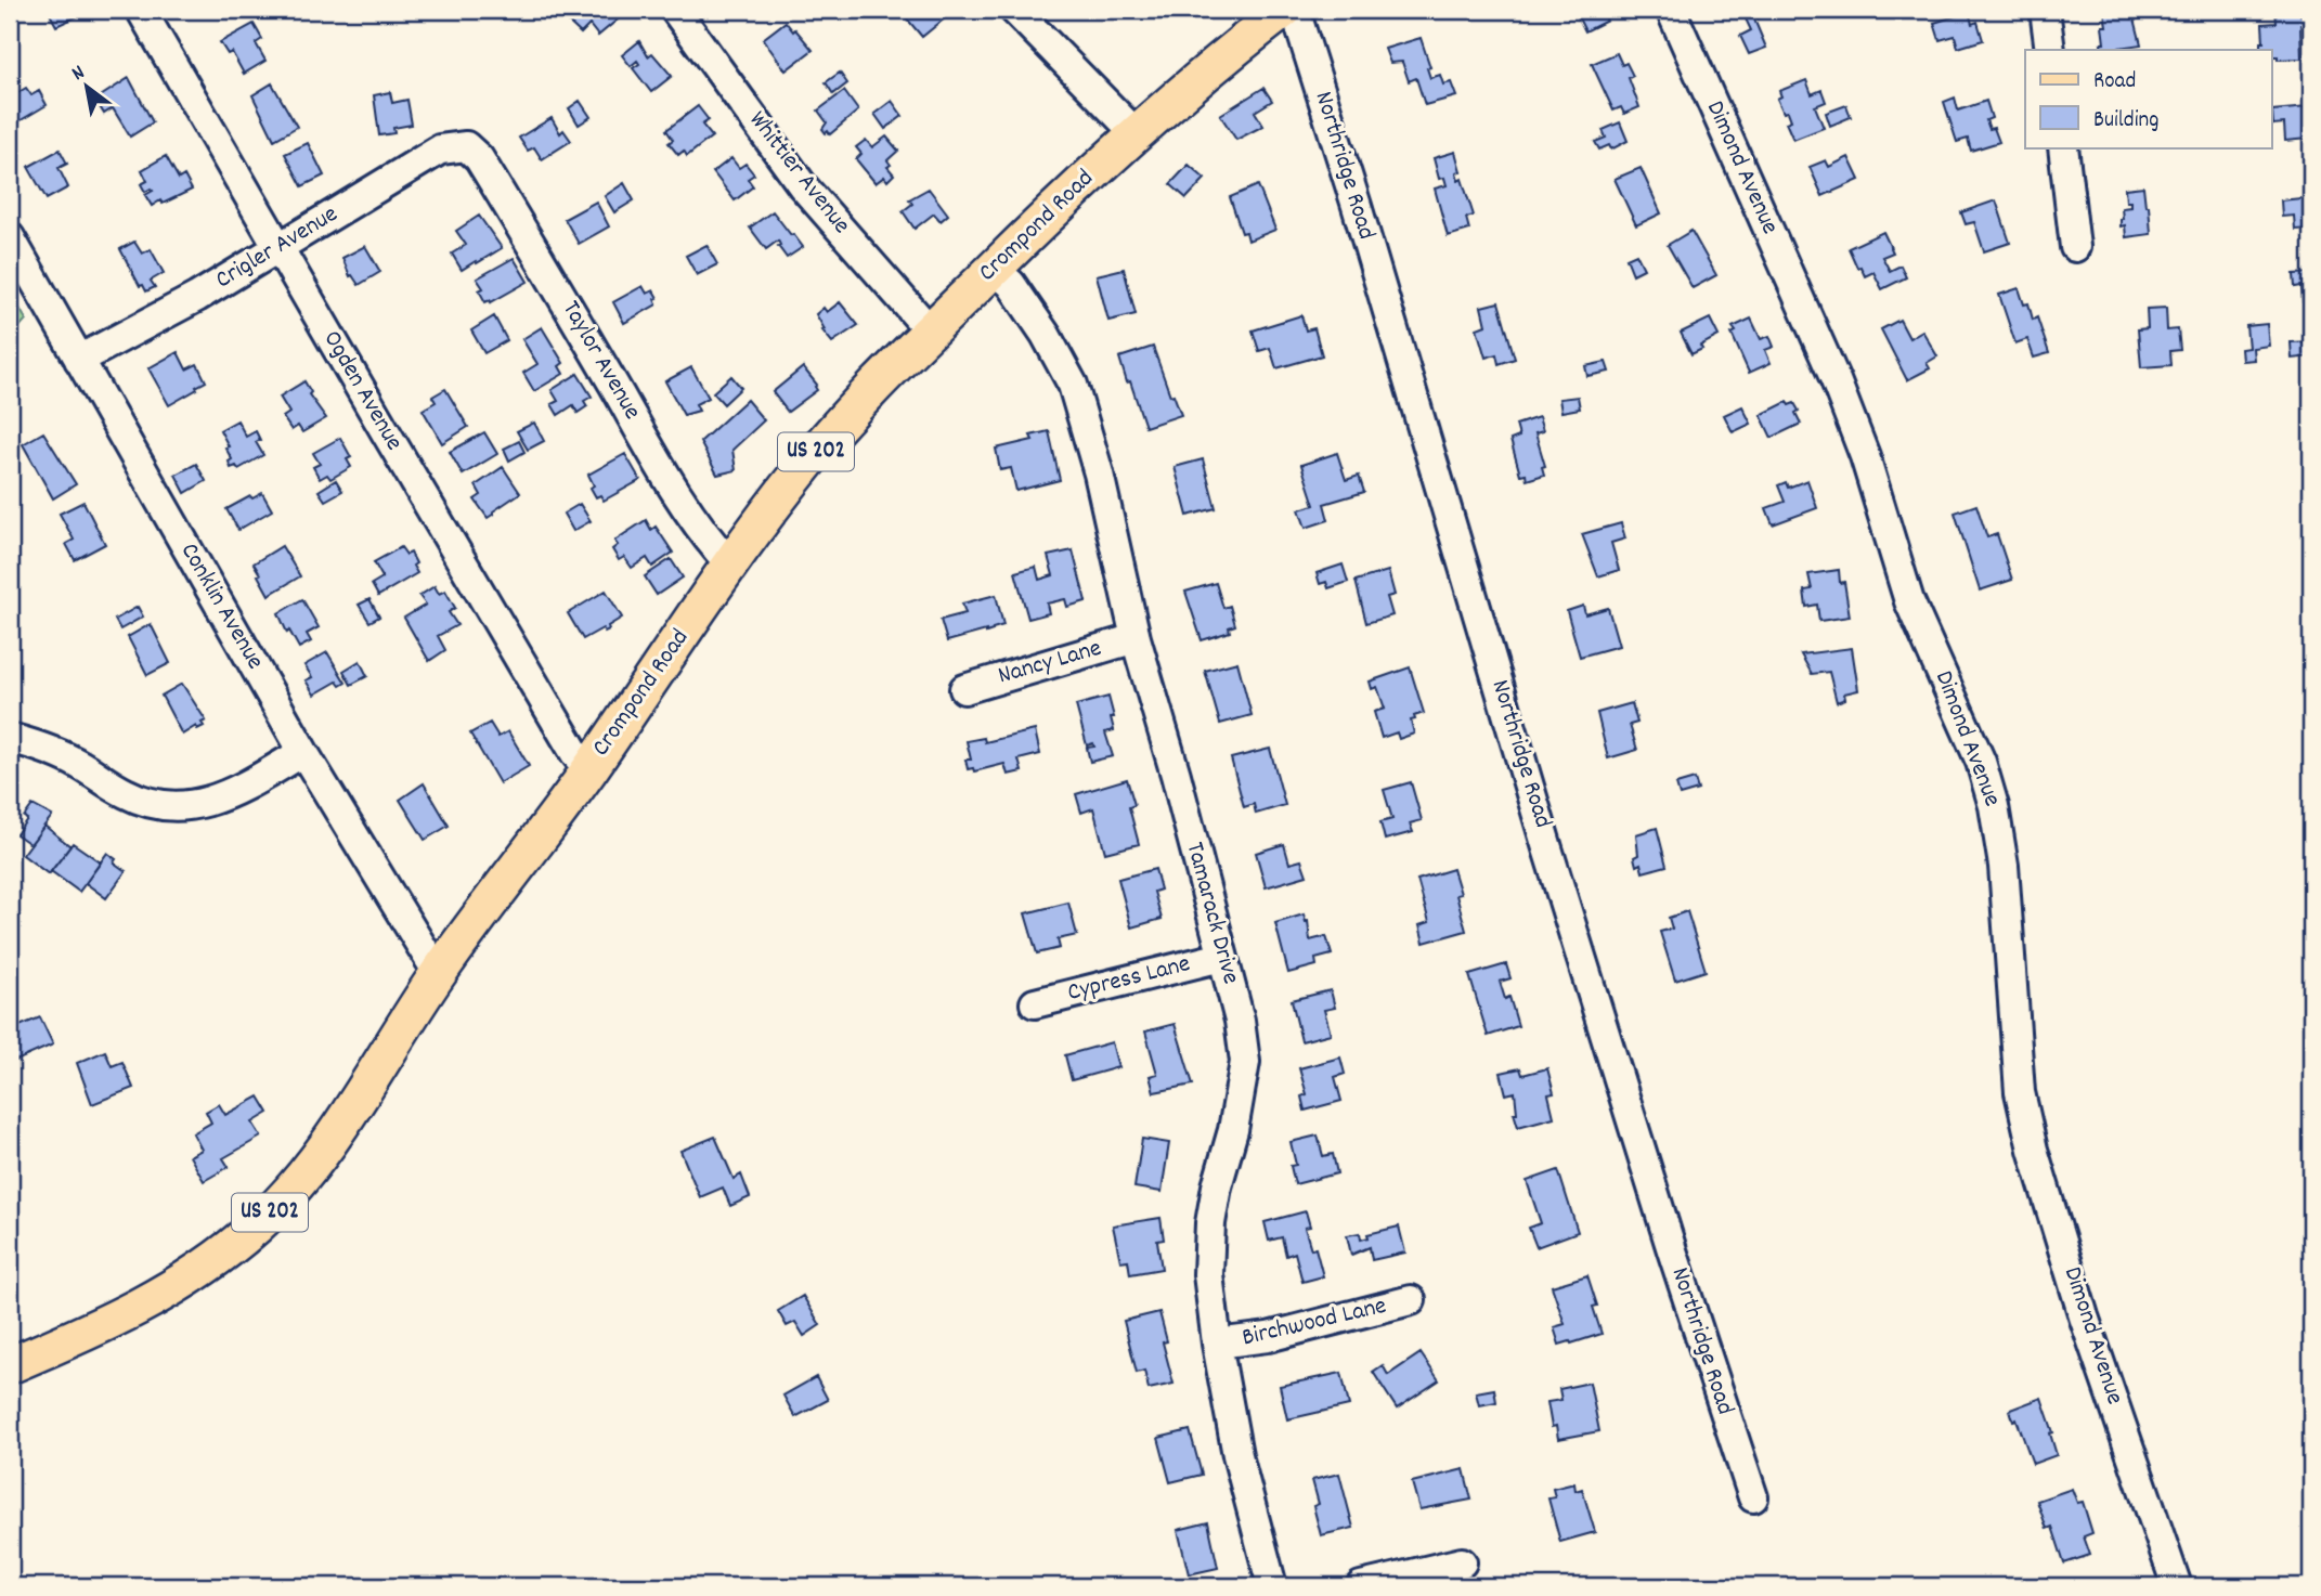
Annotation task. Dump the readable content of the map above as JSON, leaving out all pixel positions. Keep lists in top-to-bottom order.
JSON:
{
  "streets": {
    "main road": ["Crompond Road", "US 202"],
    "street": [
      "Northridge Road",
      "Dimond Avenue",
      "Whittier Avenue",
      "Crigler Avenue",
      "Taylor Avenue",
      "Ogden Avenue",
      "Conklin Avenue",
      "Nancy Lane",
      "Tamarack Drive",
      "Cypress Lane",
      "Birchwood Lane"
    ]
  },
  "crossings": [
    ["Whittier Avenue", "Crompond Road"],
    ["Crompond Road", "Taylor Avenue"],
    ["Crompond Road", "Ogden Avenue"],
    ["Crompond Road", "Conklin Avenue"],
    ["Crompond Road", "Tamarack Drive"],
    ["Crigler Avenue", "Taylor Avenue"],
    ["Crigler Avenue", "Ogden Avenue"],
    ["Crigler Avenue", "Conklin Avenue"],
    ["Nancy Lane", "Tamarack Drive"],
    ["Tamarack Drive", "Cypress Lane"],
    ["Tamarack Drive", "Birchwood Lane"]
  ],
  "legend": ["Road", "Building"],
  "north": "top left"
}
